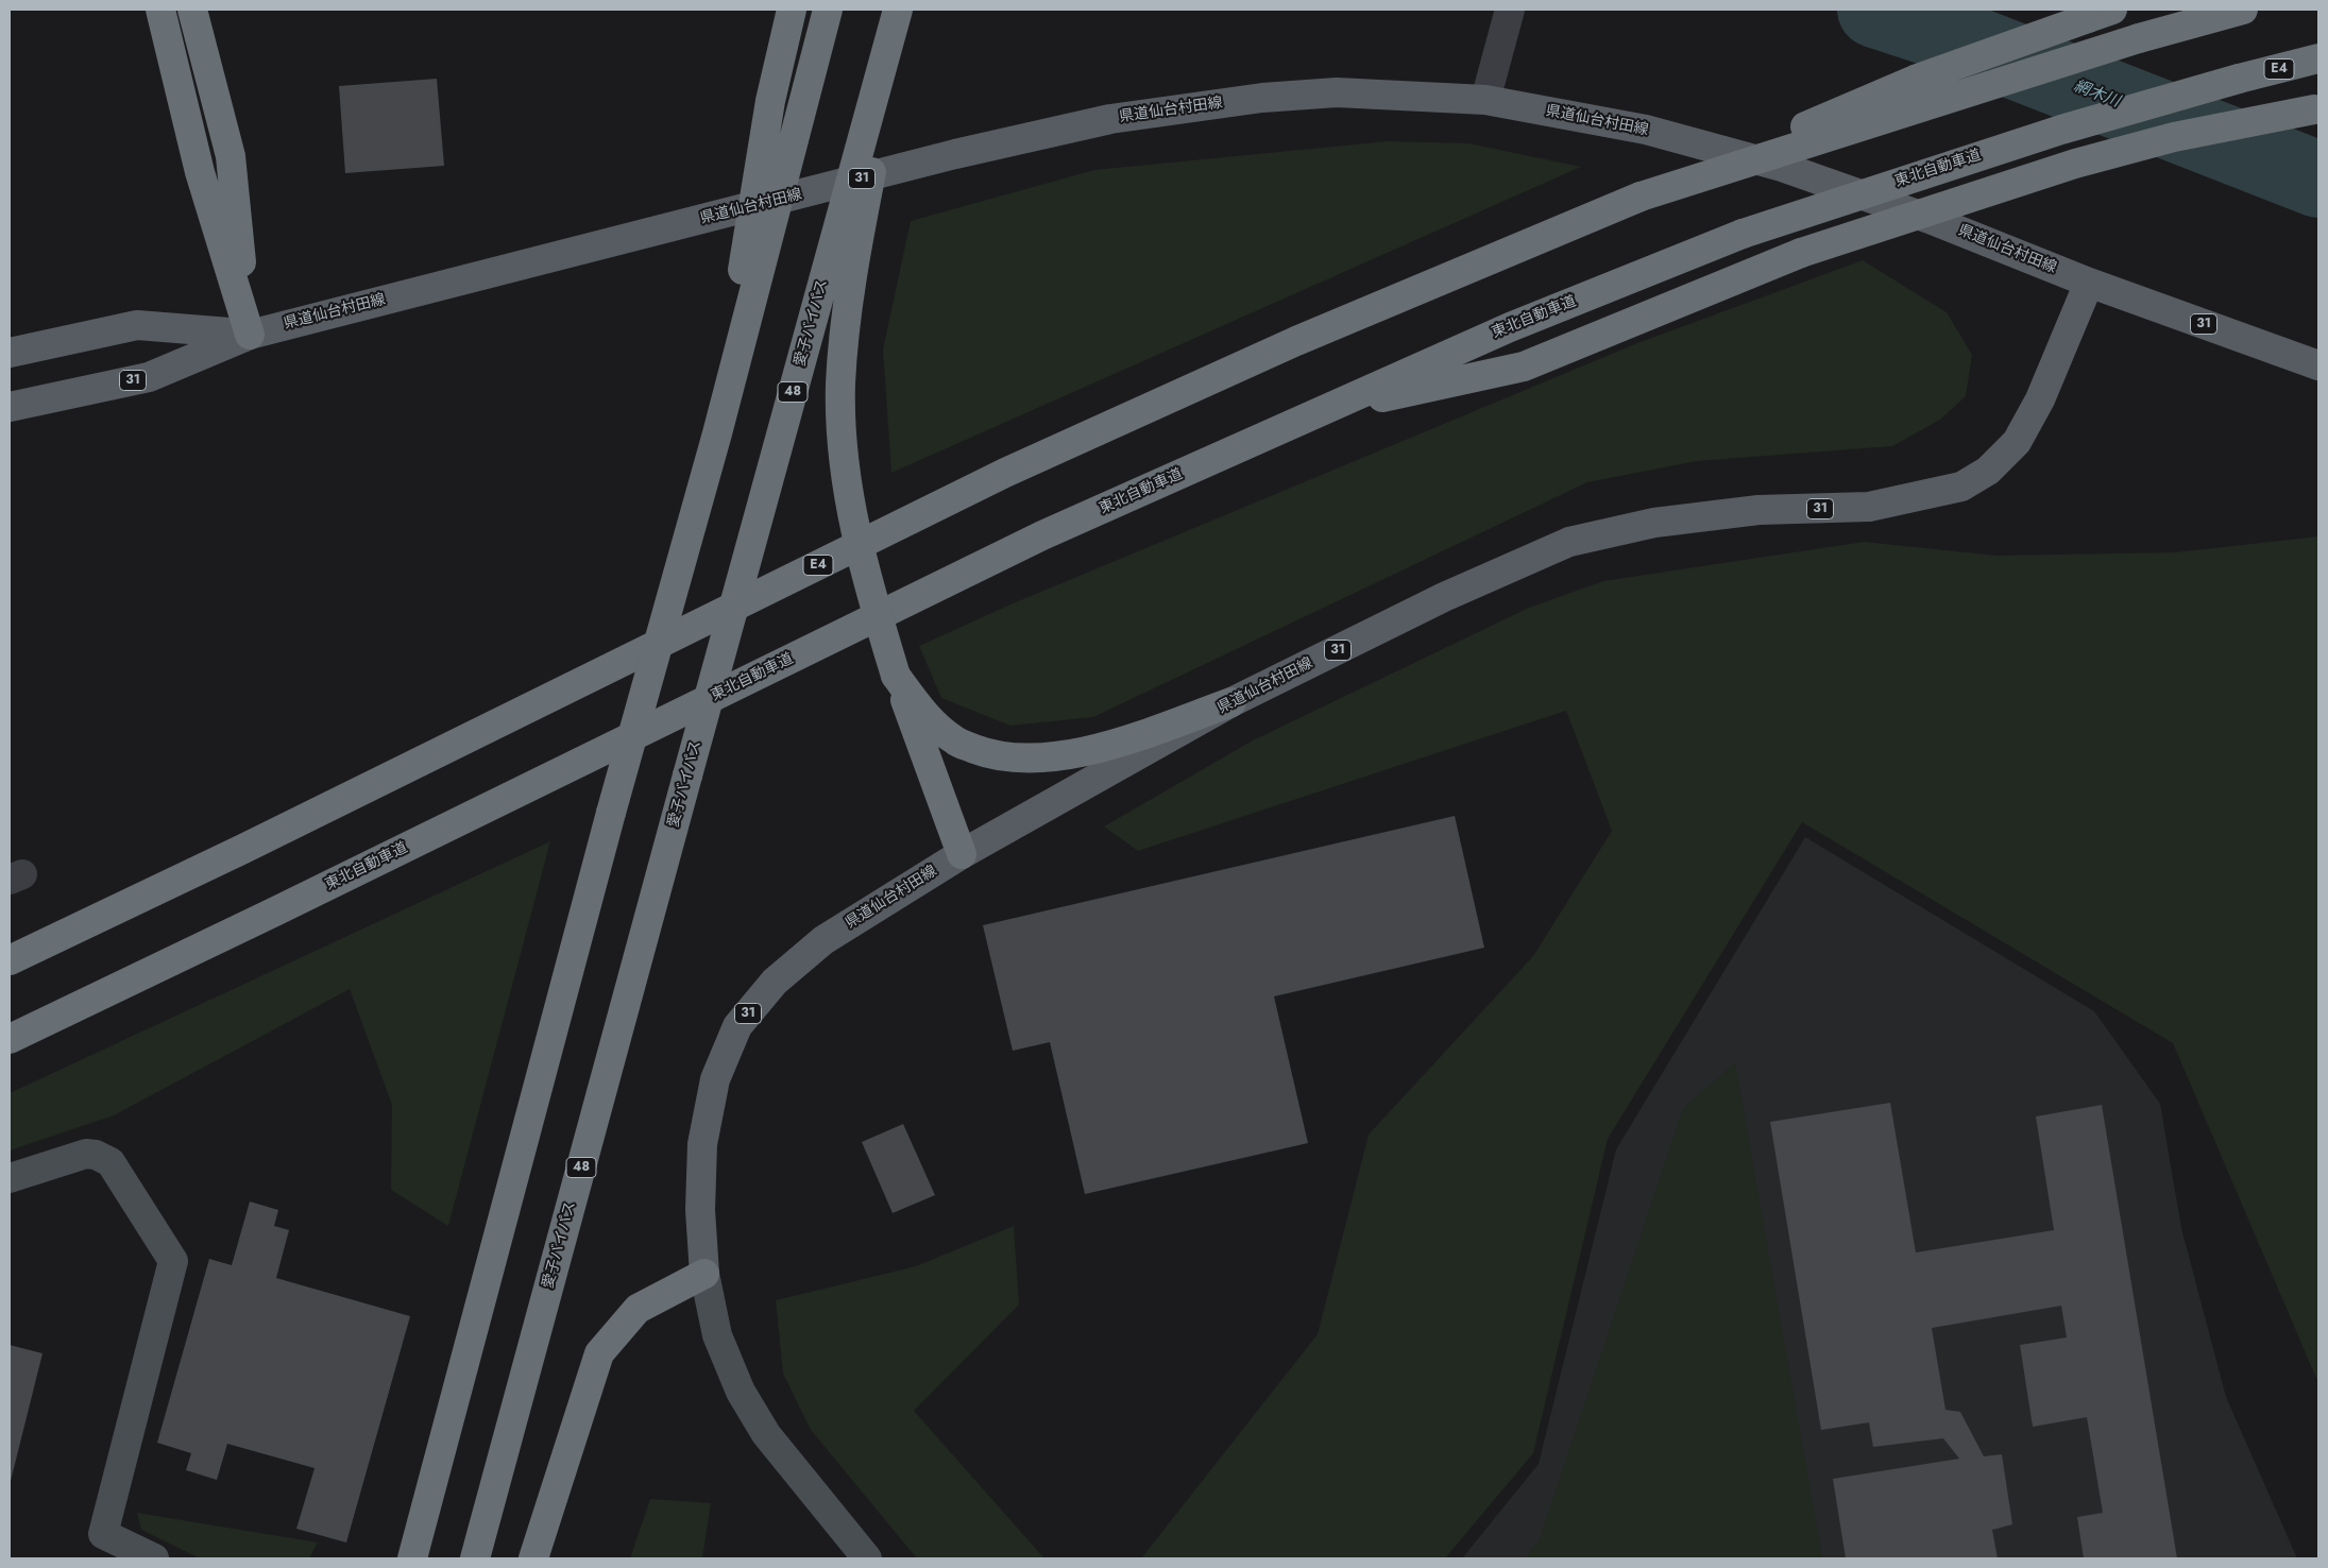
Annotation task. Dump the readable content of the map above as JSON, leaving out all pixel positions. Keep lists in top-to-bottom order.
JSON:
{
  "streets": {
    "highway": [
      "E4",
      "東北自動車道",
      "愛子バイパス",
      "48"
    ],
    "main road": ["県道仙台村田線", "31"]
  },
  "water": ["網木川"]
}
